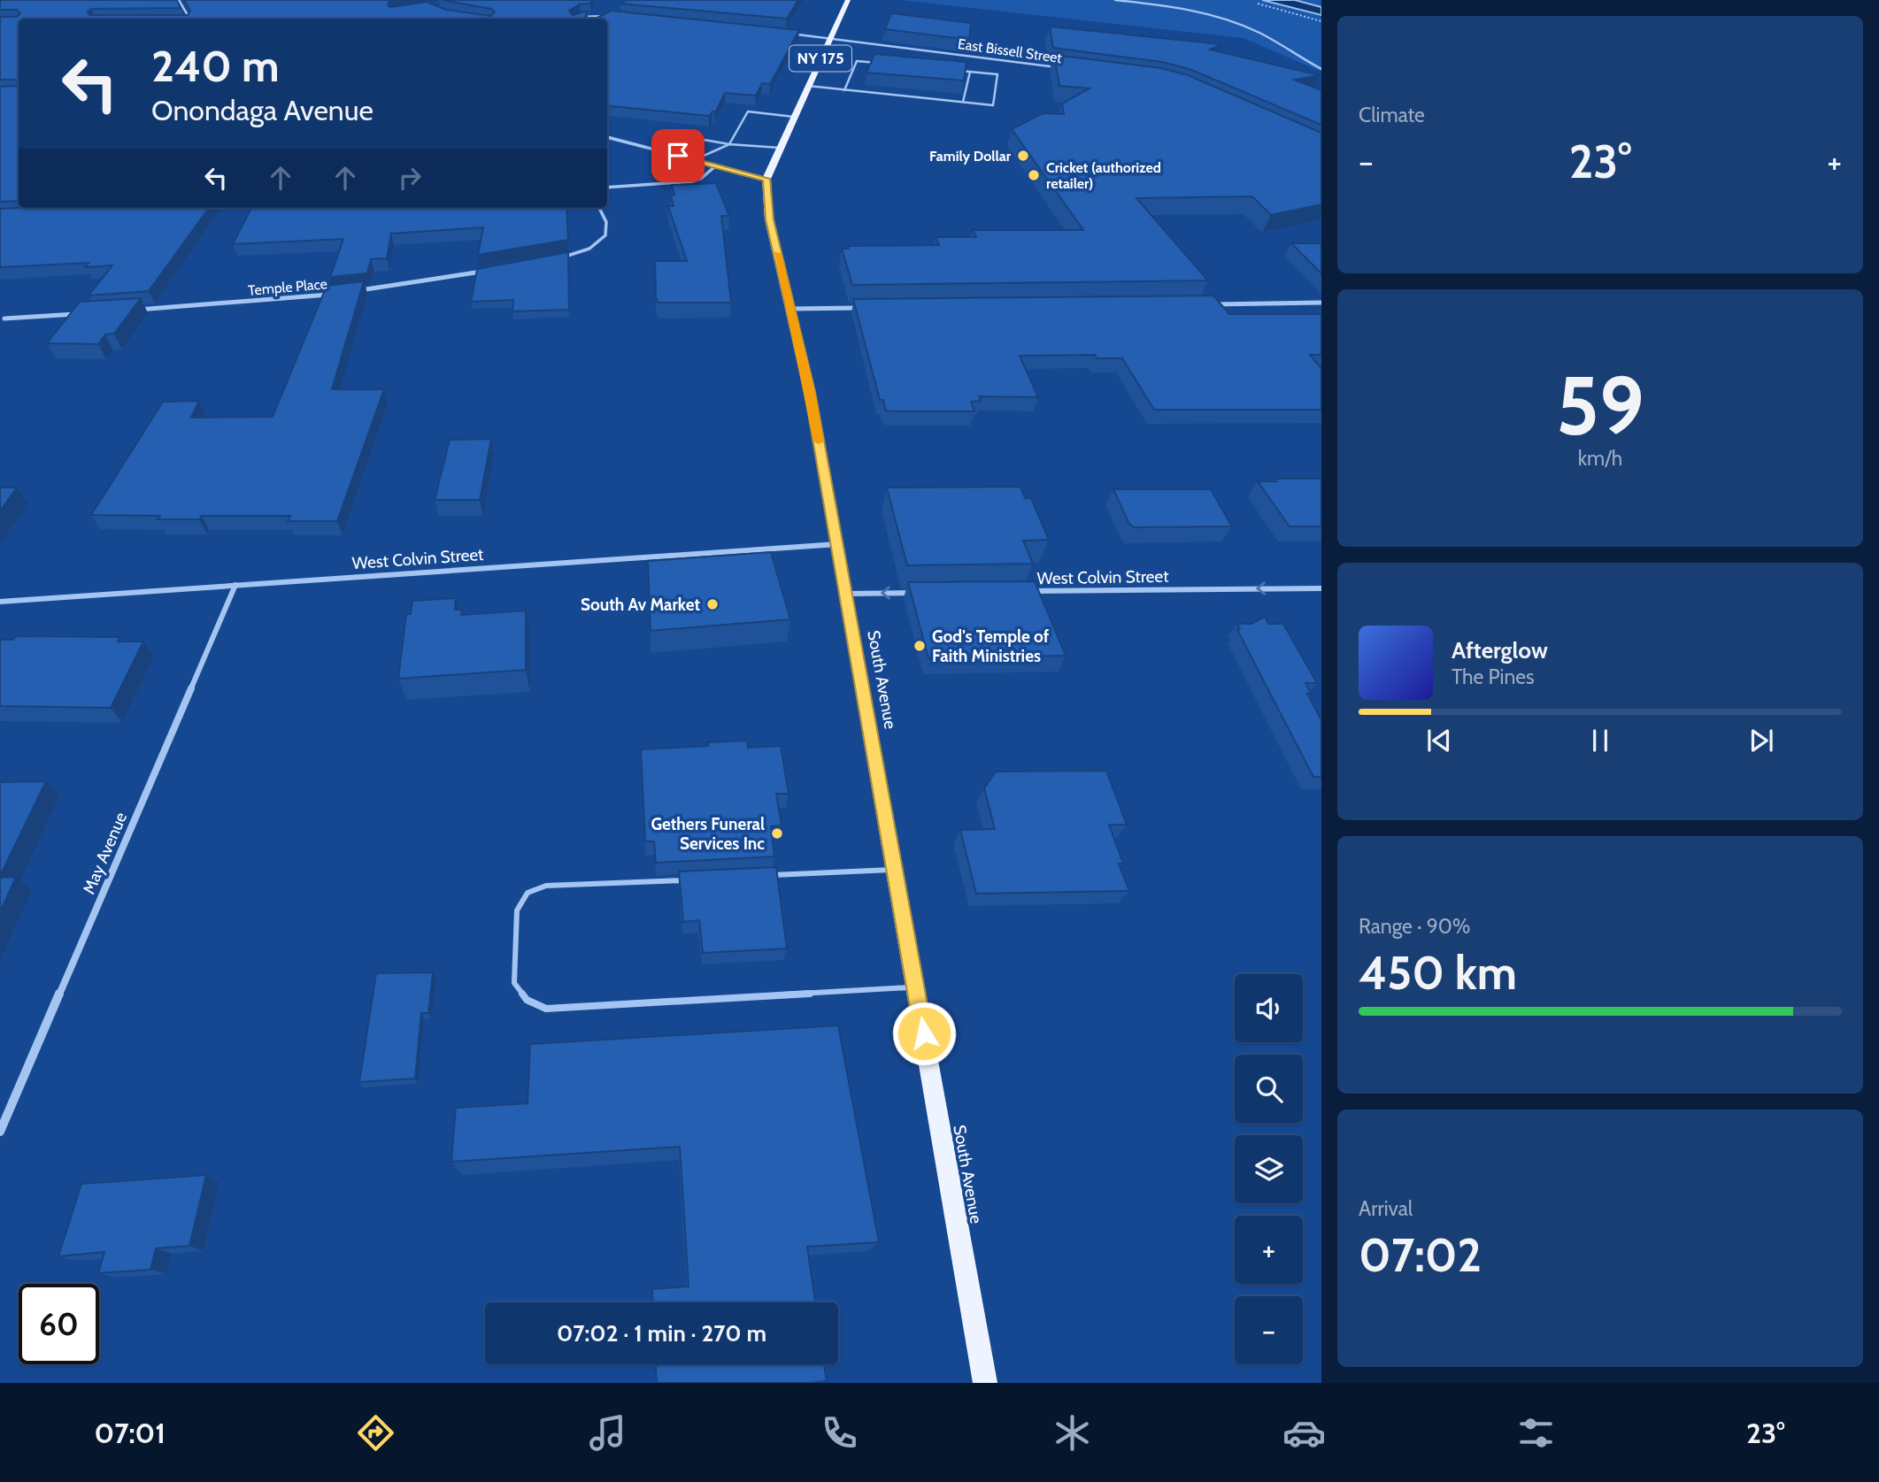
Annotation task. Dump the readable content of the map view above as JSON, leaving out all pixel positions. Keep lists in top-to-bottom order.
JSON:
{
  "streets": {
    "main road": ["NY 175", "South Avenue"],
    "street": [
      "East Bissell Street",
      "Temple Place",
      "West Colvin Street",
      "May Avenue"
    ]
  },
  "crossings": [
    ["East Bissell Street", "South Avenue"],
    ["West Colvin Street", "South Avenue"],
    ["West Colvin Street", "May Avenue"]
  ],
  "places": [
    "Family Dollar",
    "Cricket (authorized retailer)",
    "South Av Market",
    "God's Temple of Faith Ministries",
    "Gethers Funeral Services Inc"
  ],
  "page": {
    "tile": [
      "Climate",
      ["59", "km/h"],
      ["Range · 90%", "450 km"],
      ["Arrival", "07:02"]
    ],
    "turn": ["240 m", "Onondaga Avenue"],
    "heat": ["−", "23°", "+"],
    "song": ["Afterglow", "The Pines"],
    "map_buttons": ["+", "−"],
    "limit": "60",
    "trip": "07:02 · 1 min · 270 m",
    "tabs": ["07:01", "23°"]
  }
}
